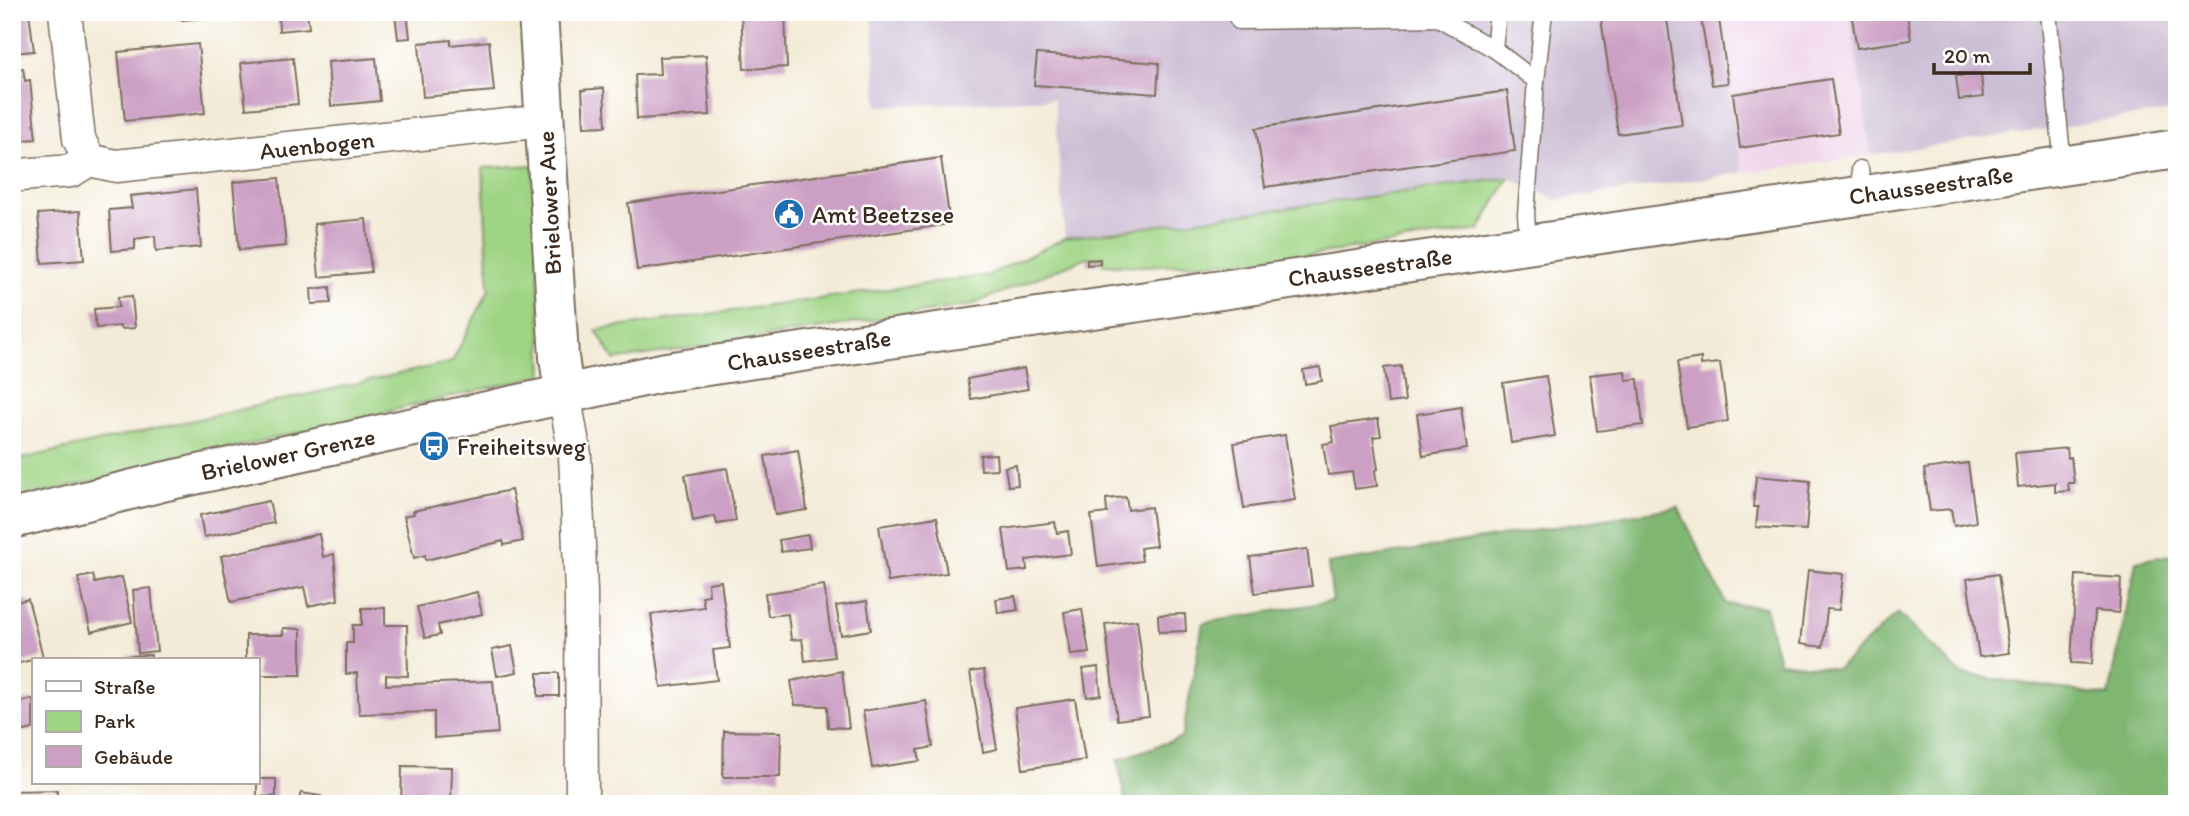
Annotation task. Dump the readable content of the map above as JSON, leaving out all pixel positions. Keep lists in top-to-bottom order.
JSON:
{
  "streets": {
    "main road": ["Chausseestraße", "Brielower Aue", "Brielower Grenze"],
    "street": ["Auenbogen"]
  },
  "crossings": [
    ["Auenbogen", "Brielower Aue"],
    ["Chausseestraße", "Brielower Aue"],
    ["Chausseestraße", "Brielower Grenze"],
    ["Brielower Aue", "Brielower Grenze"]
  ],
  "places": {
    "public building": ["Amt Beetzsee"],
    "bus stop": ["Freiheitsweg"]
  },
  "legend": ["Straße", "Park", "Gebäude"],
  "scale_bar": "20 m"
}
